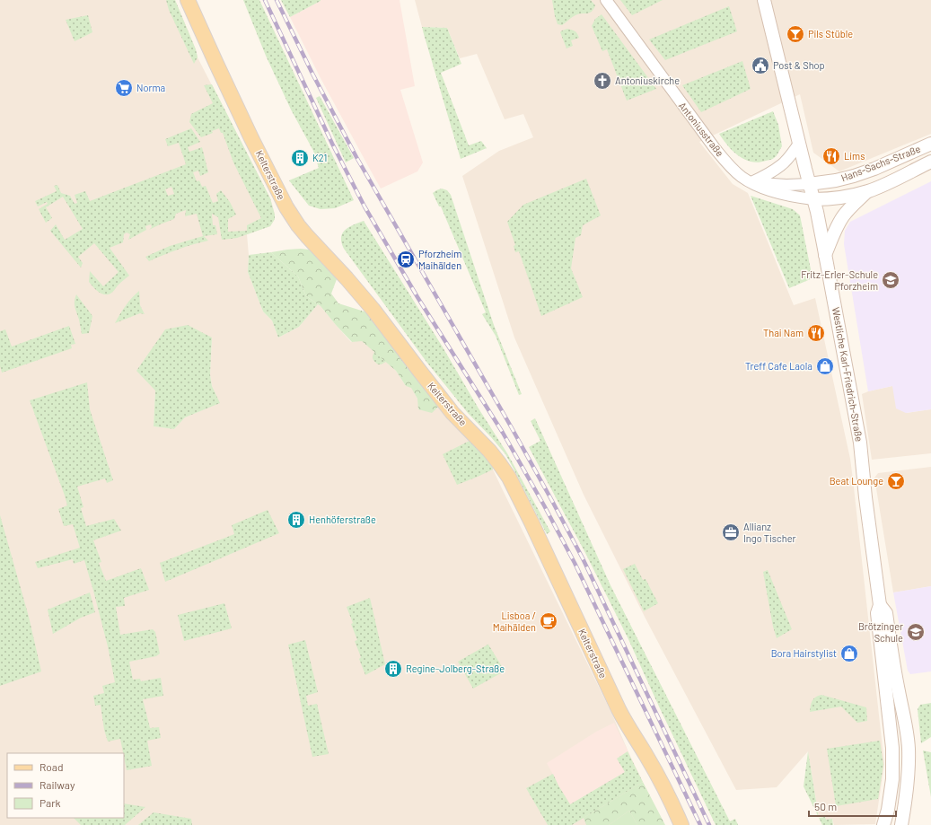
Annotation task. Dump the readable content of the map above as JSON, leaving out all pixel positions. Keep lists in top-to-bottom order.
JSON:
{
  "streets": {
    "main road": ["Hans-Sachs-Straße", "Kelterstraße", "Westliche Karl-Friedrich-Straße"],
    "street": ["Antoniusstraße"]
  },
  "crossings": [
    ["Antoniusstraße", "Hans-Sachs-Straße"],
    ["Antoniusstraße", "Westliche Karl-Friedrich-Straße"],
    ["Hans-Sachs-Straße", "Westliche Karl-Friedrich-Straße"]
  ],
  "places": {
    "bar": ["Pils Stüble", "Beat Lounge"],
    "public building": ["Post & Shop"],
    "church": ["Antoniuskirche"],
    "supermarket": ["Norma"],
    "restaurant": ["Lims", "Thai Nam"],
    "building": ["K21", "Henhöferstraße", "Regine-Jolberg-Straße"],
    "station": ["Pforzheim Maihälden"],
    "school or university": ["Fritz-Erler-Schule Pforzheim", "Brötzinger Schule"],
    "shop": ["Treff Cafe Laola", "Bora Hairstylist"],
    "office": ["Allianz Ingo Tischer"],
    "cafe": ["Lisboa / Maihälden"]
  },
  "legend": ["Road", "Railway", "Park"],
  "scale_bar": "50 m"
}
